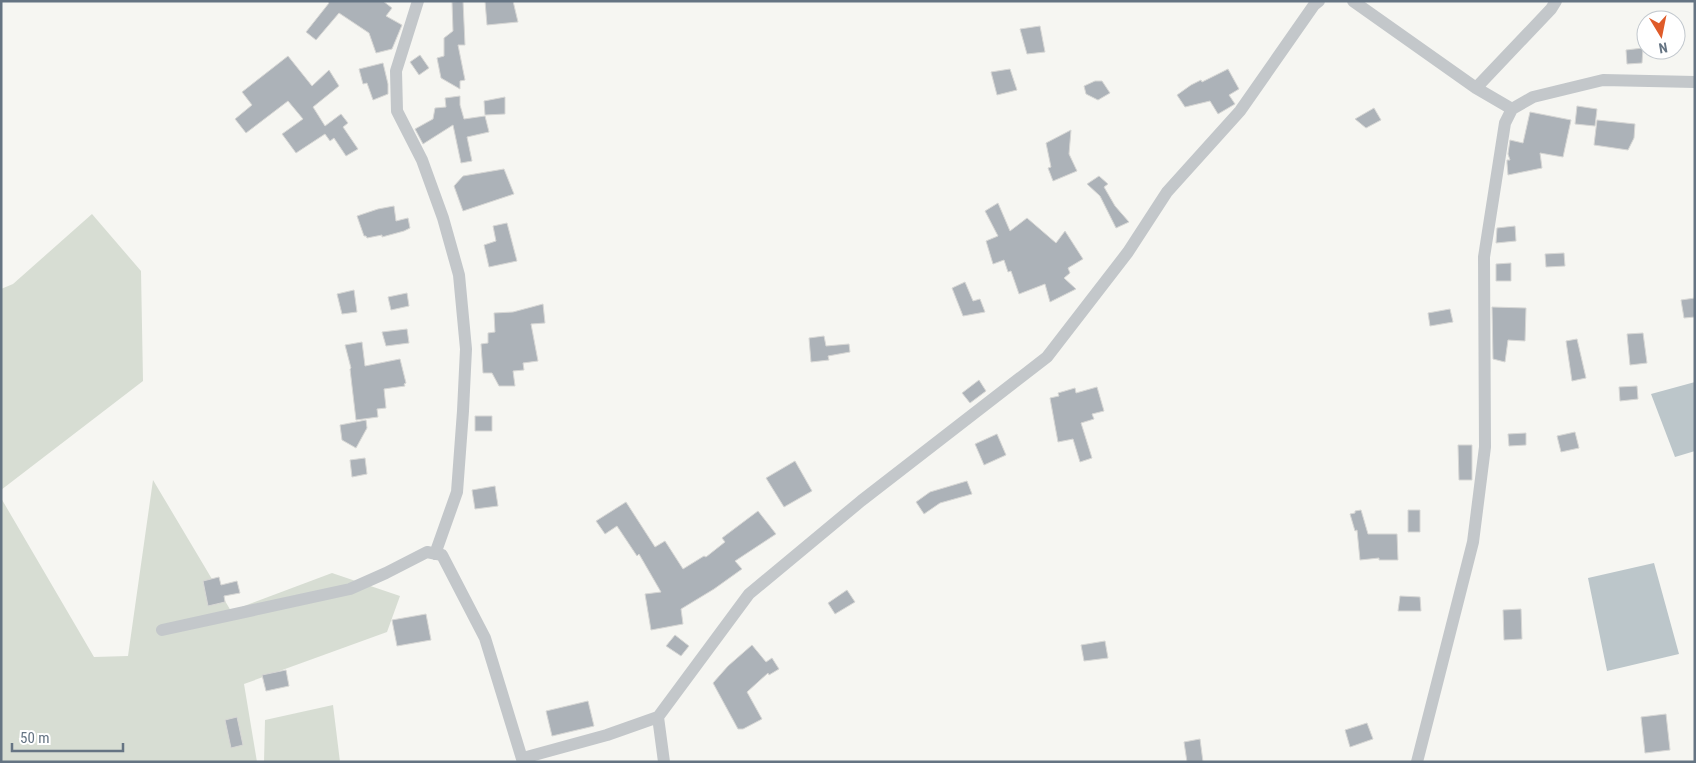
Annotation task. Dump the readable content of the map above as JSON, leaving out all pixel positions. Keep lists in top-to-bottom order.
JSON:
{
  "scale_bar": "50 m",
  "north": "bottom"
}
